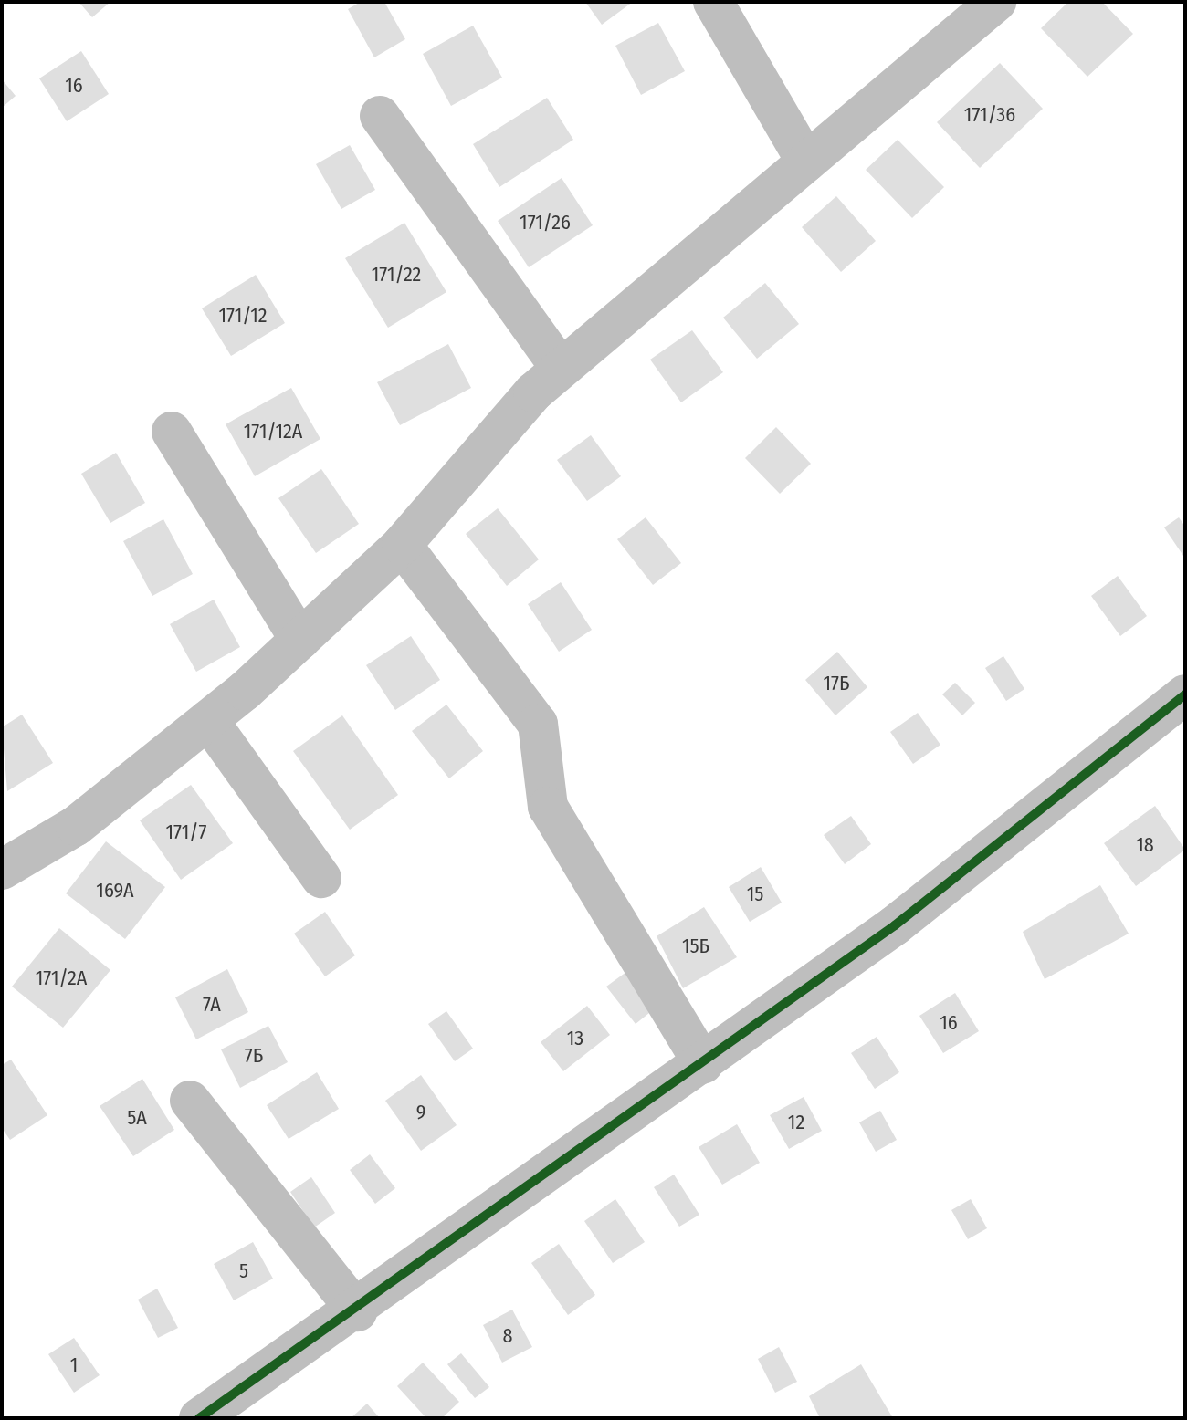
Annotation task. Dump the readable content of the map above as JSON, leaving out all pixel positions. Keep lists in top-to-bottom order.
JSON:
{
  "house_numbers": [
    "16",
    "171/36",
    "171/26",
    "171/22",
    "171/12",
    "171/12А",
    "17Б",
    "171/7",
    "18",
    "169А",
    "15",
    "15Б",
    "171/2А",
    "7А",
    "16",
    "13",
    "7Б",
    "9",
    "5А",
    "12",
    "5",
    "8",
    "1"
  ]
}
